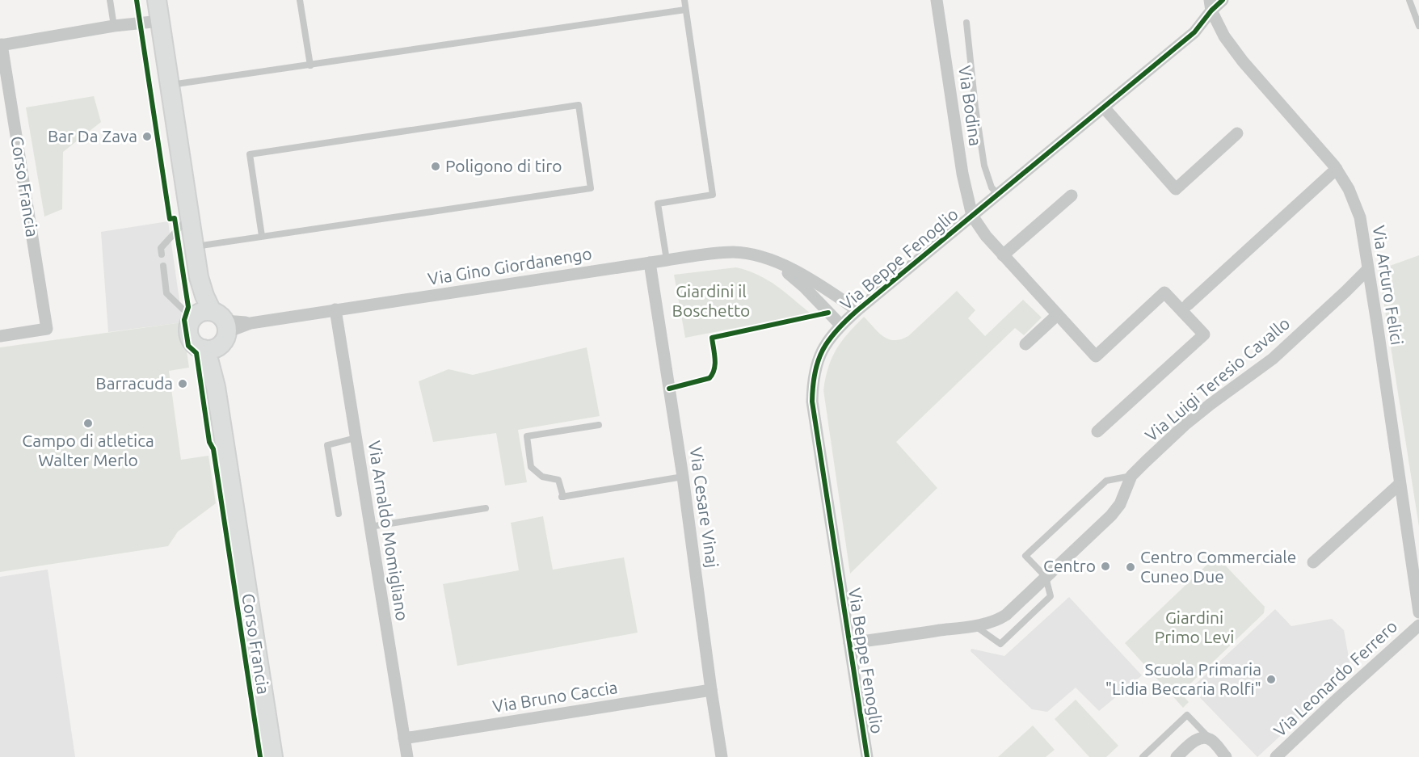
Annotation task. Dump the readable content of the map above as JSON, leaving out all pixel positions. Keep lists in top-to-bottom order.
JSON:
{
  "streets": {
    "main road": ["Corso Francia"],
    "street": [
      "Via Bodina",
      "Via Beppe Fenoglio",
      "Via Gino Giordanengo",
      "Via Arturo Felici",
      "Via Luigi Teresio Cavallo",
      "Via Cesare Vinaj",
      "Via Arnaldo Momigliano",
      "Via Leonardo Ferrero",
      "Via Bruno Caccia"
    ]
  },
  "crossings": [
    ["Via Bodina", "Via Beppe Fenoglio"],
    ["Corso Francia", "Via Gino Giordanengo"],
    ["Via Beppe Fenoglio", "Via Gino Giordanengo"],
    ["Via Beppe Fenoglio", "Via Arturo Felici"],
    ["Via Beppe Fenoglio", "Via Luigi Teresio Cavallo"],
    ["Via Gino Giordanengo", "Via Cesare Vinaj"],
    ["Via Gino Giordanengo", "Via Arnaldo Momigliano"],
    ["Via Arturo Felici", "Via Luigi Teresio Cavallo"],
    ["Via Cesare Vinaj", "Via Bruno Caccia"],
    ["Via Arnaldo Momigliano", "Via Bruno Caccia"]
  ],
  "parks": ["Giardini il Boschetto", "Giardini Primo Levi"],
  "places": [
    "Bar Da Zava",
    "Poligono di tiro",
    "Barracuda",
    "Campo di atletica Walter Merlo",
    "Centro",
    "Centro Commerciale Cuneo Due",
    "Scuola Primaria \"Lidia Beccaria Rolfi\""
  ]
}
